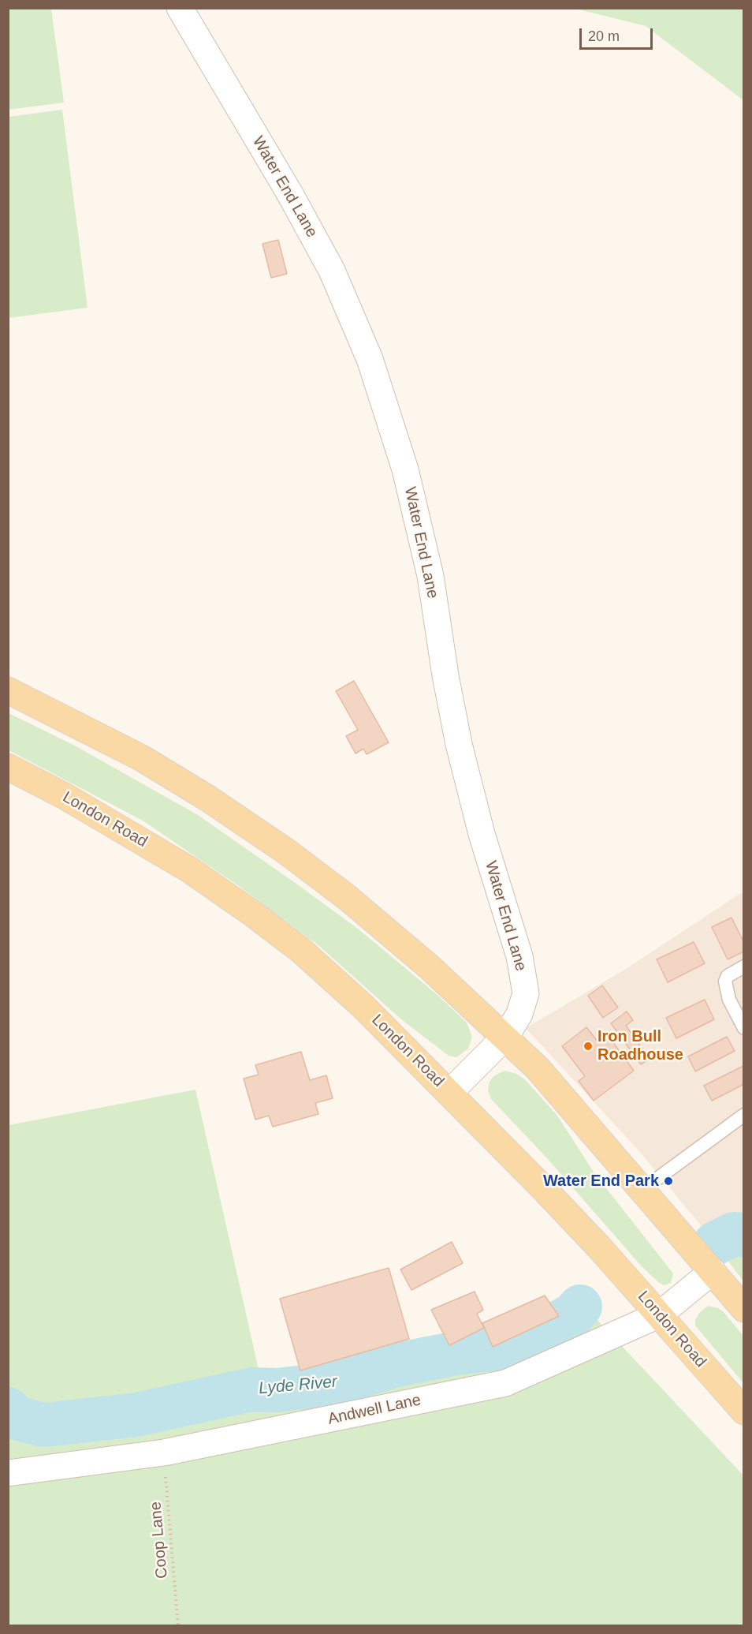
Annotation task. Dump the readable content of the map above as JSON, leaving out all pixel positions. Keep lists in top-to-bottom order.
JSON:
{
  "streets": {
    "main road": ["London Road"],
    "street": ["Water End Lane", "Andwell Lane"],
    "path": ["Coop Lane"]
  },
  "crossings": [
    ["Water End Lane", "London Road"],
    ["London Road", "Andwell Lane"],
    ["Andwell Lane", "Coop Lane"]
  ],
  "water": ["Lyde River"],
  "places": ["Iron Bull Roadhouse", "Water End Park"],
  "scale_bar": "20 m"
}
